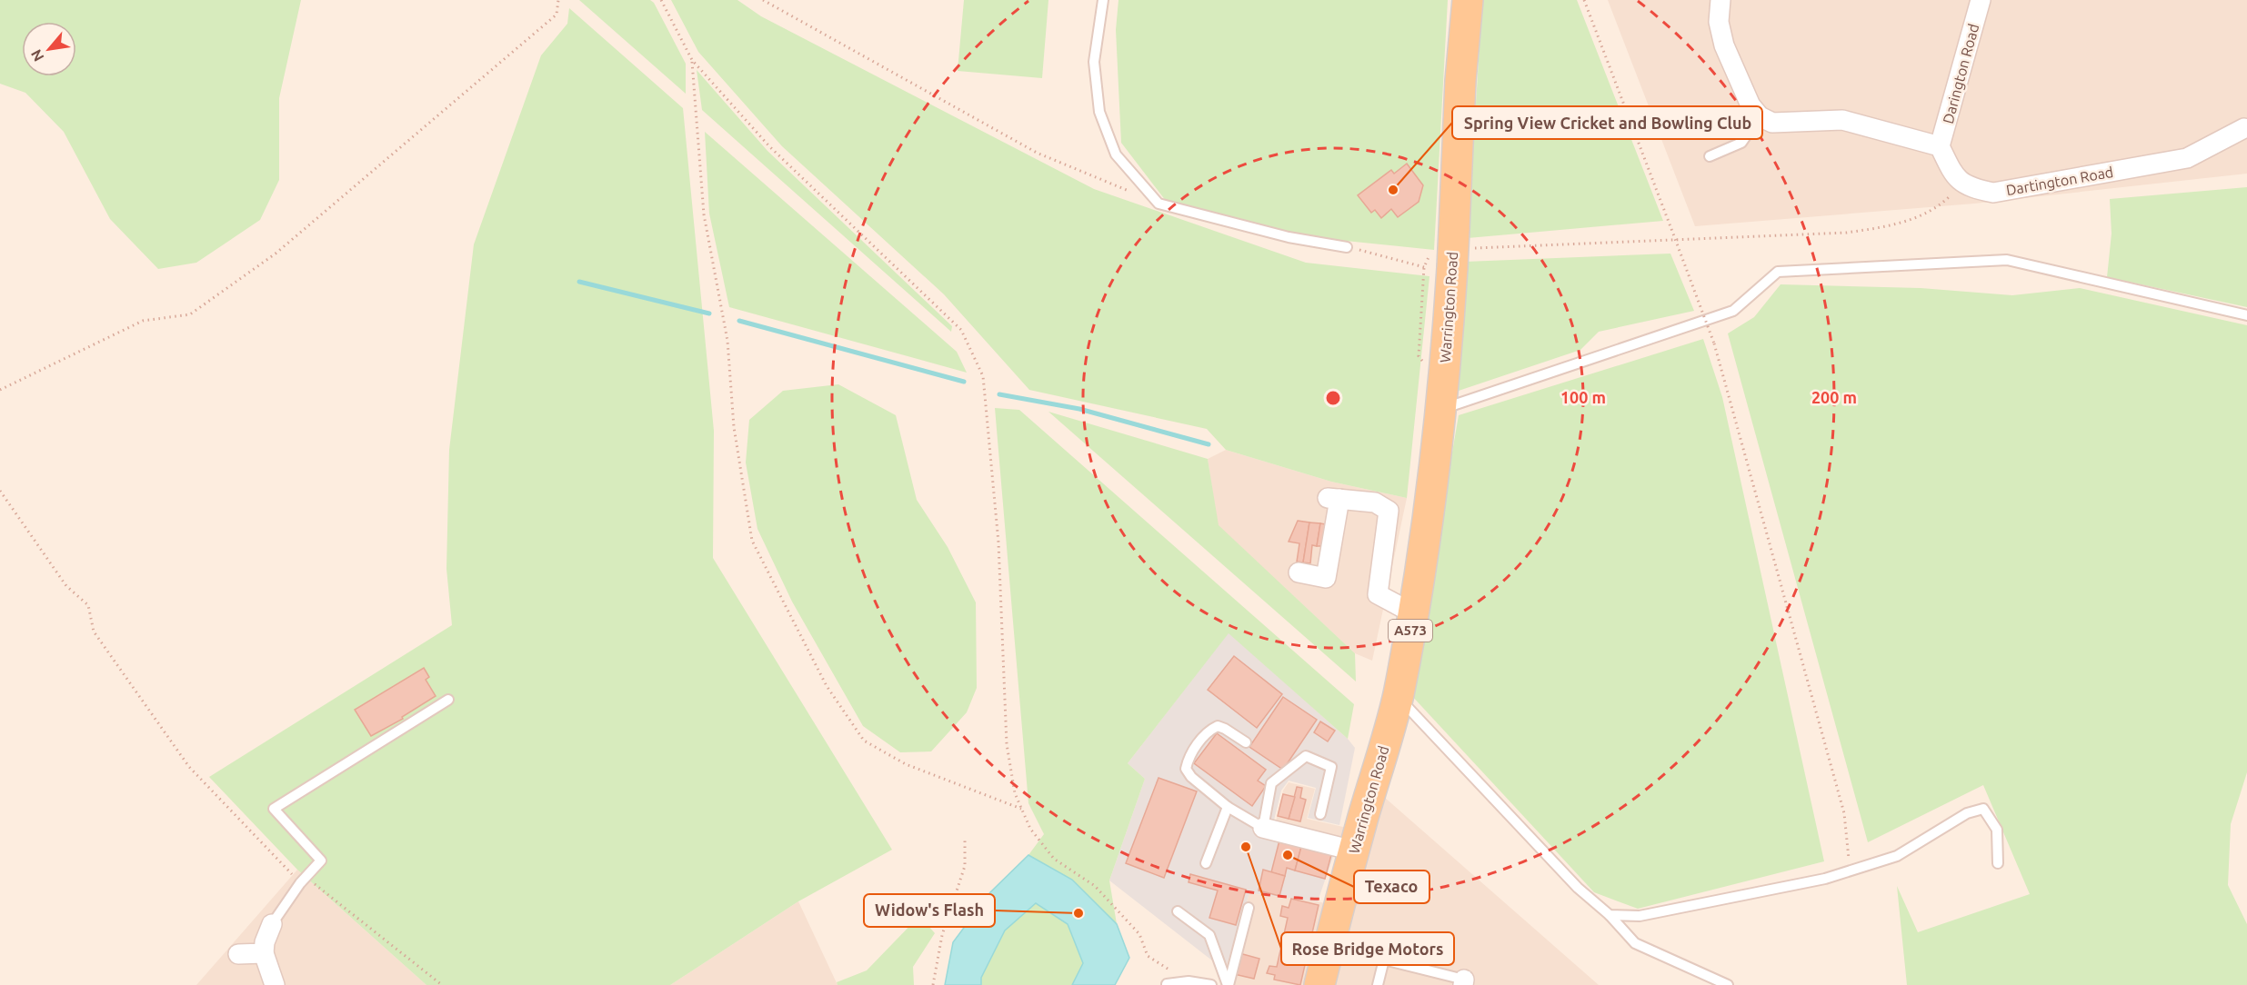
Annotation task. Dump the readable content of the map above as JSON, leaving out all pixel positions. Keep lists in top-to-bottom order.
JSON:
{
  "streets": {
    "main road": ["Warrington Road", "A573"],
    "street": ["Darington Road", "Dartington Road"]
  },
  "places": [
    "Spring View Cricket and Bowling Club",
    "Rose Bridge Motors",
    "Texaco",
    "Widow's Flash"
  ],
  "north": "bottom left",
  "rings": ["100 m", "200 m"]
}
